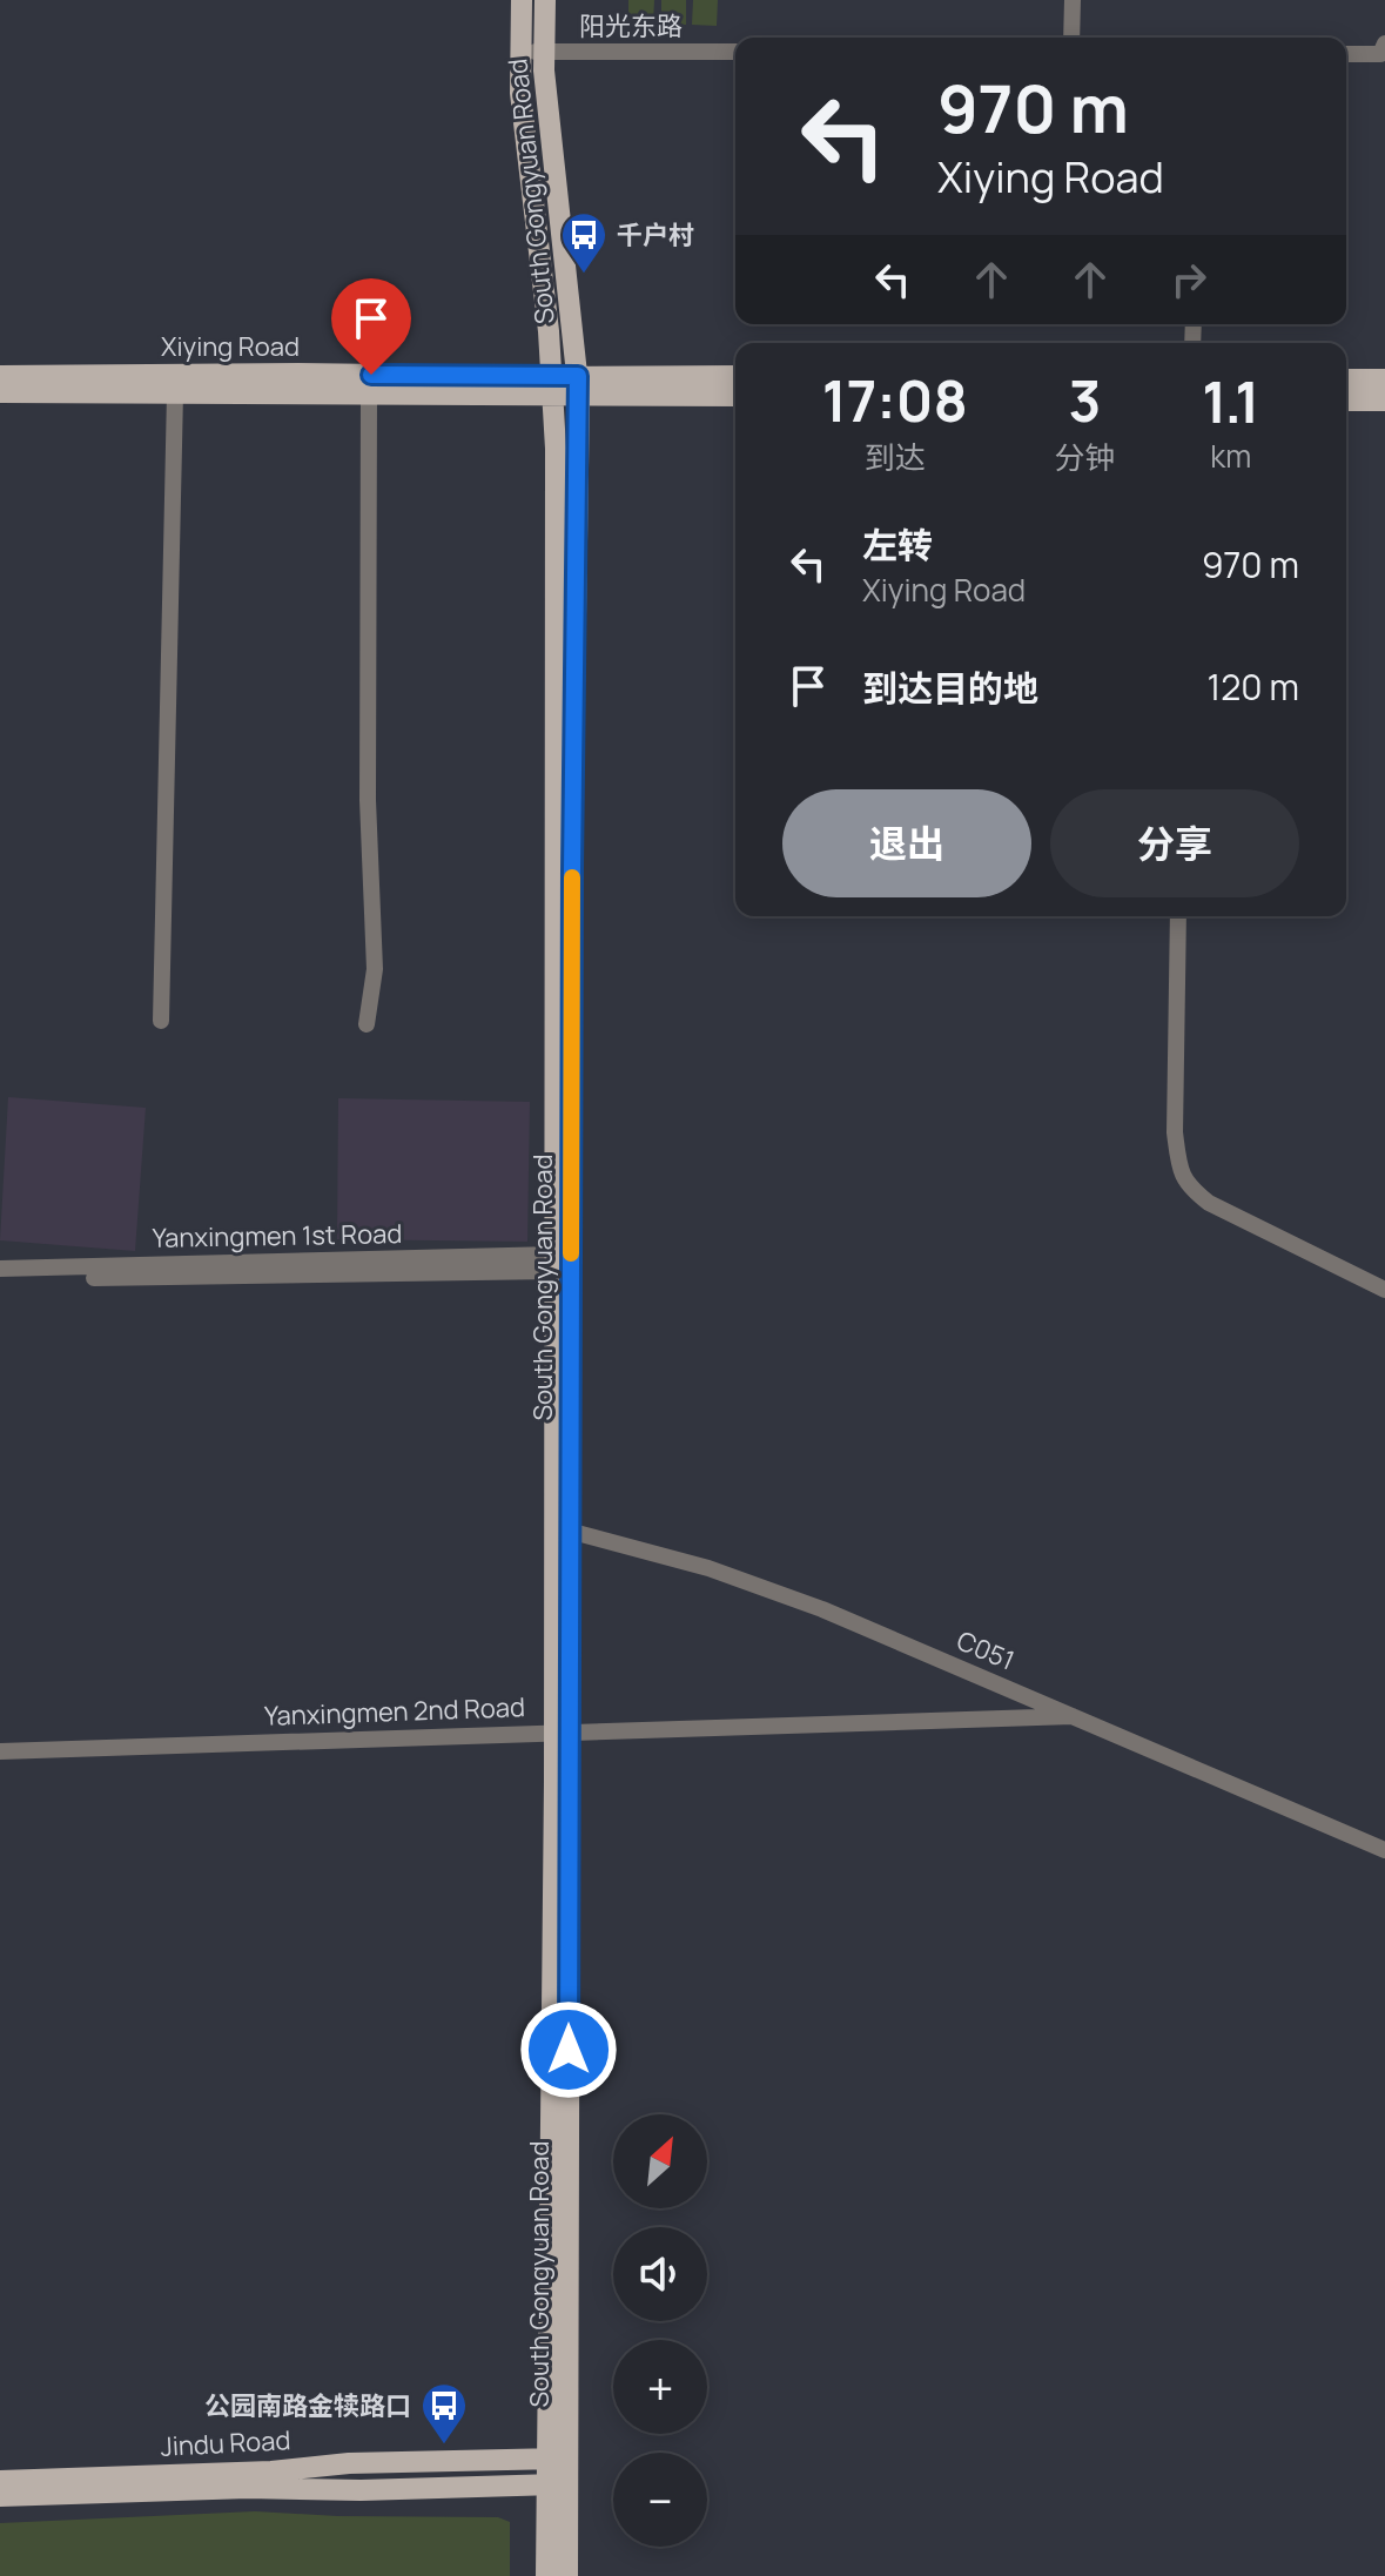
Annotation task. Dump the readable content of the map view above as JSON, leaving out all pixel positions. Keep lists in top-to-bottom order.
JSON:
{
  "streets": {
    "main road": ["South Gongyuan Road", "Xiying Road", "Jindu Road"],
    "street": [
      "阳光东路",
      "Yanxingmen 1st Road",
      "C051",
      "Yanxingmen 2nd Road"
    ]
  },
  "crossings": [
    ["阳光东路", "South Gongyuan Road"],
    ["South Gongyuan Road", "Xiying Road"],
    ["South Gongyuan Road", "Yanxingmen 1st Road"],
    ["South Gongyuan Road", "C051"],
    ["South Gongyuan Road", "Yanxingmen 2nd Road"],
    ["South Gongyuan Road", "Jindu Road"],
    ["C051", "Yanxingmen 2nd Road"]
  ],
  "places": {
    "bus stop": ["千户村", "公园南路金犊路口"]
  },
  "north": "top right",
  "page": {
    "turn": ["970 m", "Xiying Road"],
    "eta": [
      "17:08",
      "到达",
      "3",
      "分钟",
      "1.1",
      "km"
    ],
    "list": [
      {
        "name": "左转",
        "note": "Xiying Road",
        "value": "970 m"
      },
      {
        "name": "到达目的地",
        "value": "120 m"
      }
    ],
    "buttons": ["退出", "分享"],
    "map_buttons": ["+", "−"]
  }
}
